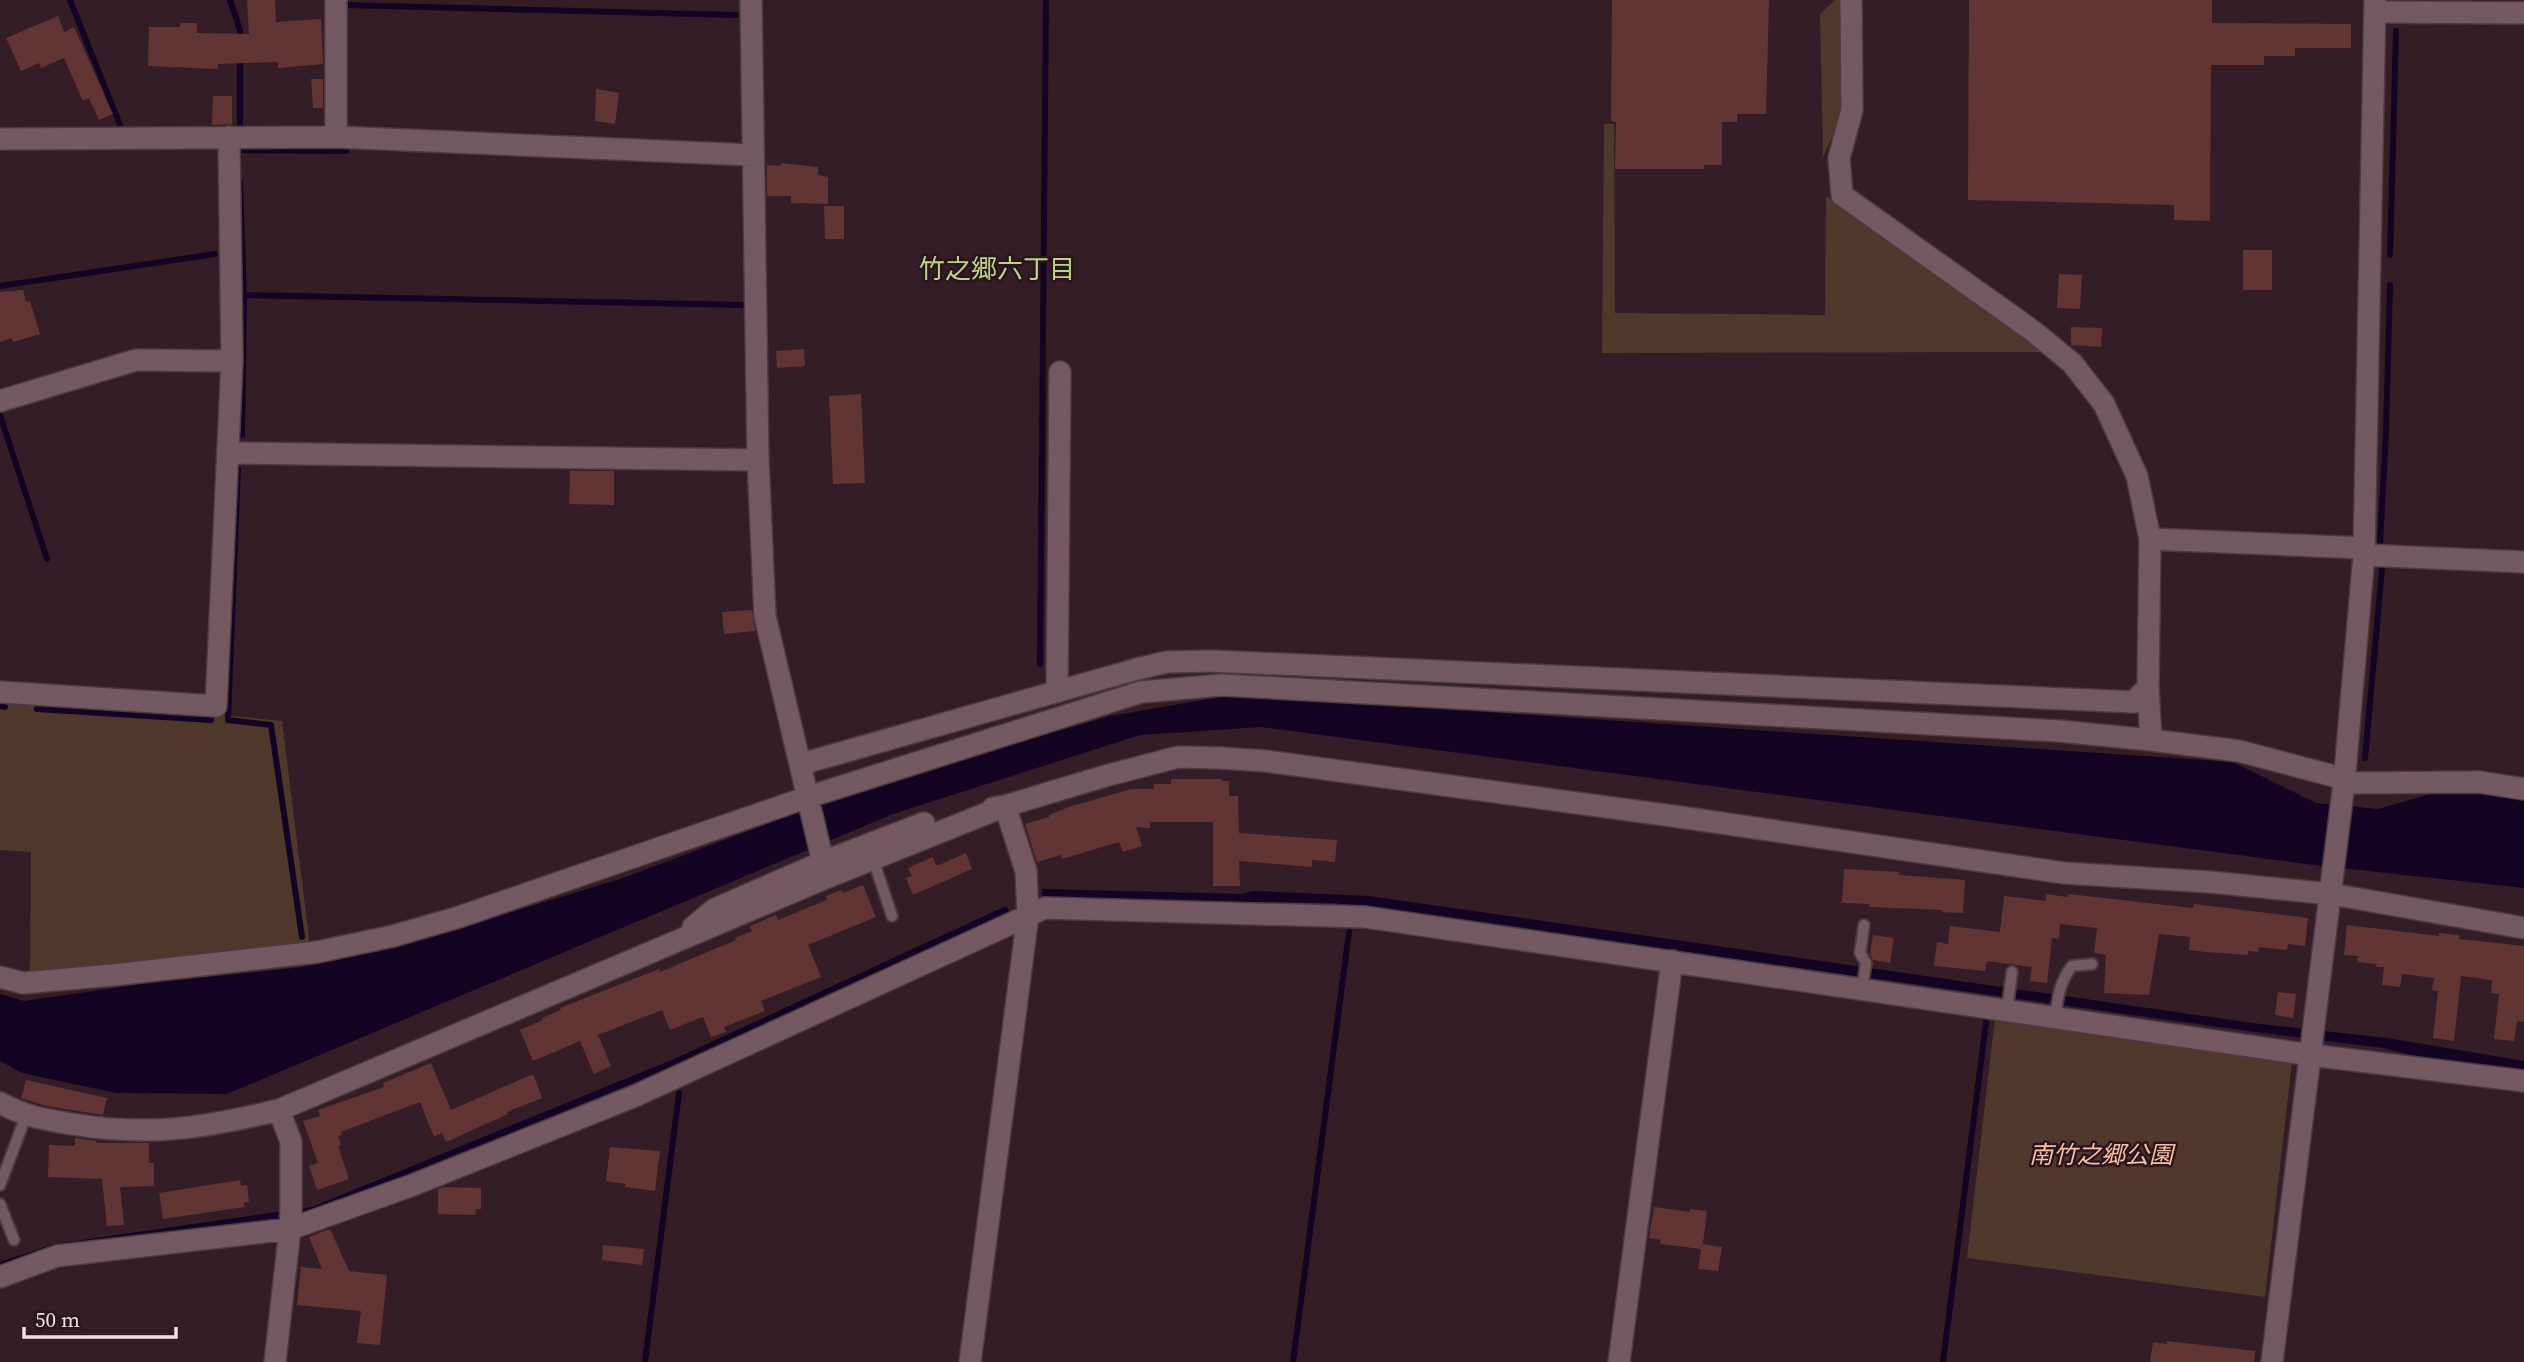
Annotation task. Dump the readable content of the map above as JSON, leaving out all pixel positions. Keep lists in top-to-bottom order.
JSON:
{
  "districts": ["竹之郷六丁目"],
  "parks": ["南竹之郷公園"],
  "scale_bar": "50 m"
}
